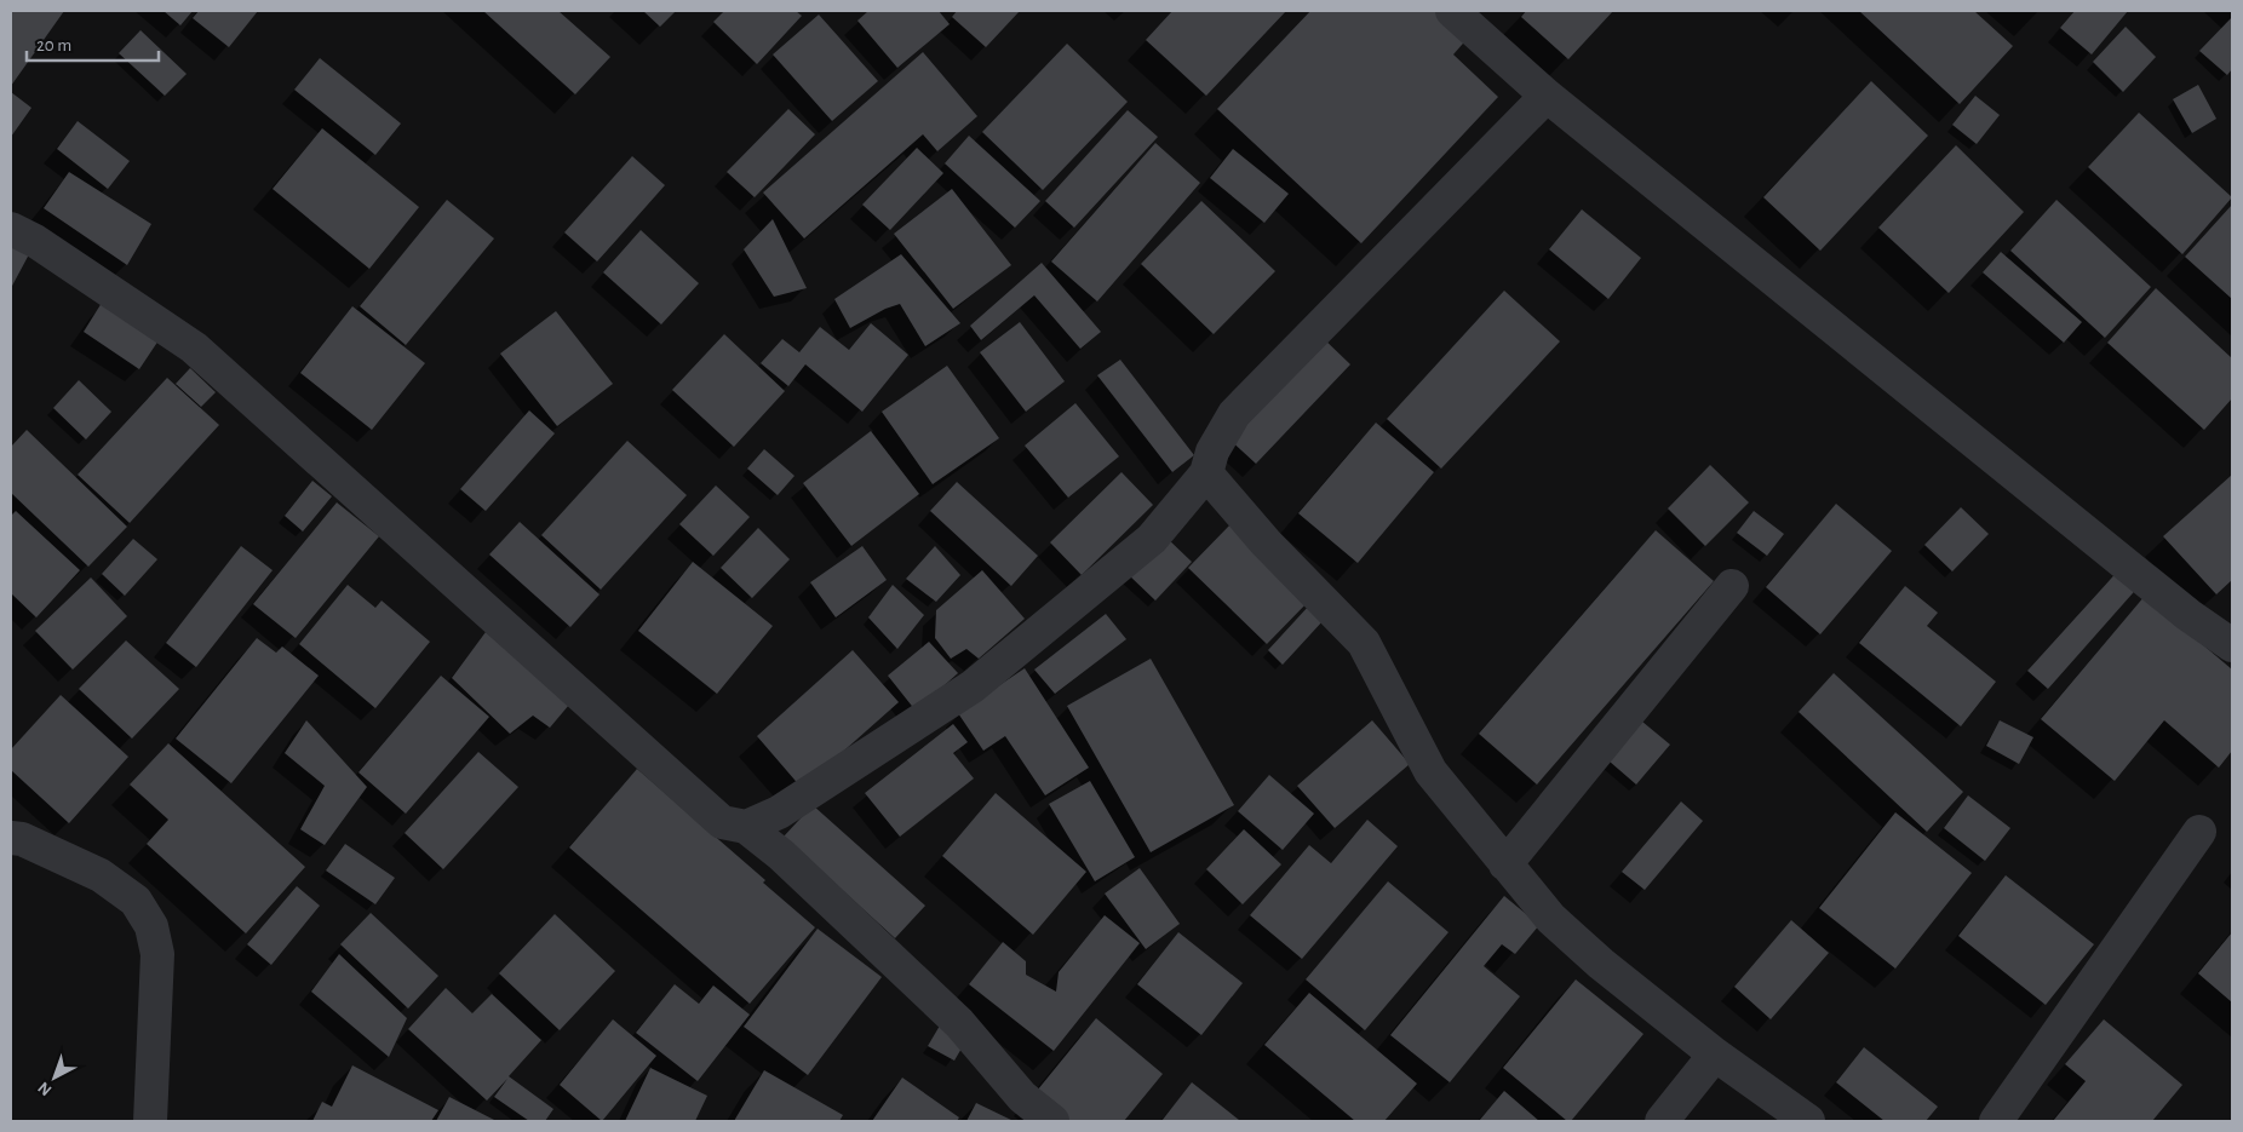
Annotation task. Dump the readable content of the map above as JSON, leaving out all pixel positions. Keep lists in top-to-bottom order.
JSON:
{
  "scale_bar": "20 m",
  "north": "bottom left"
}
